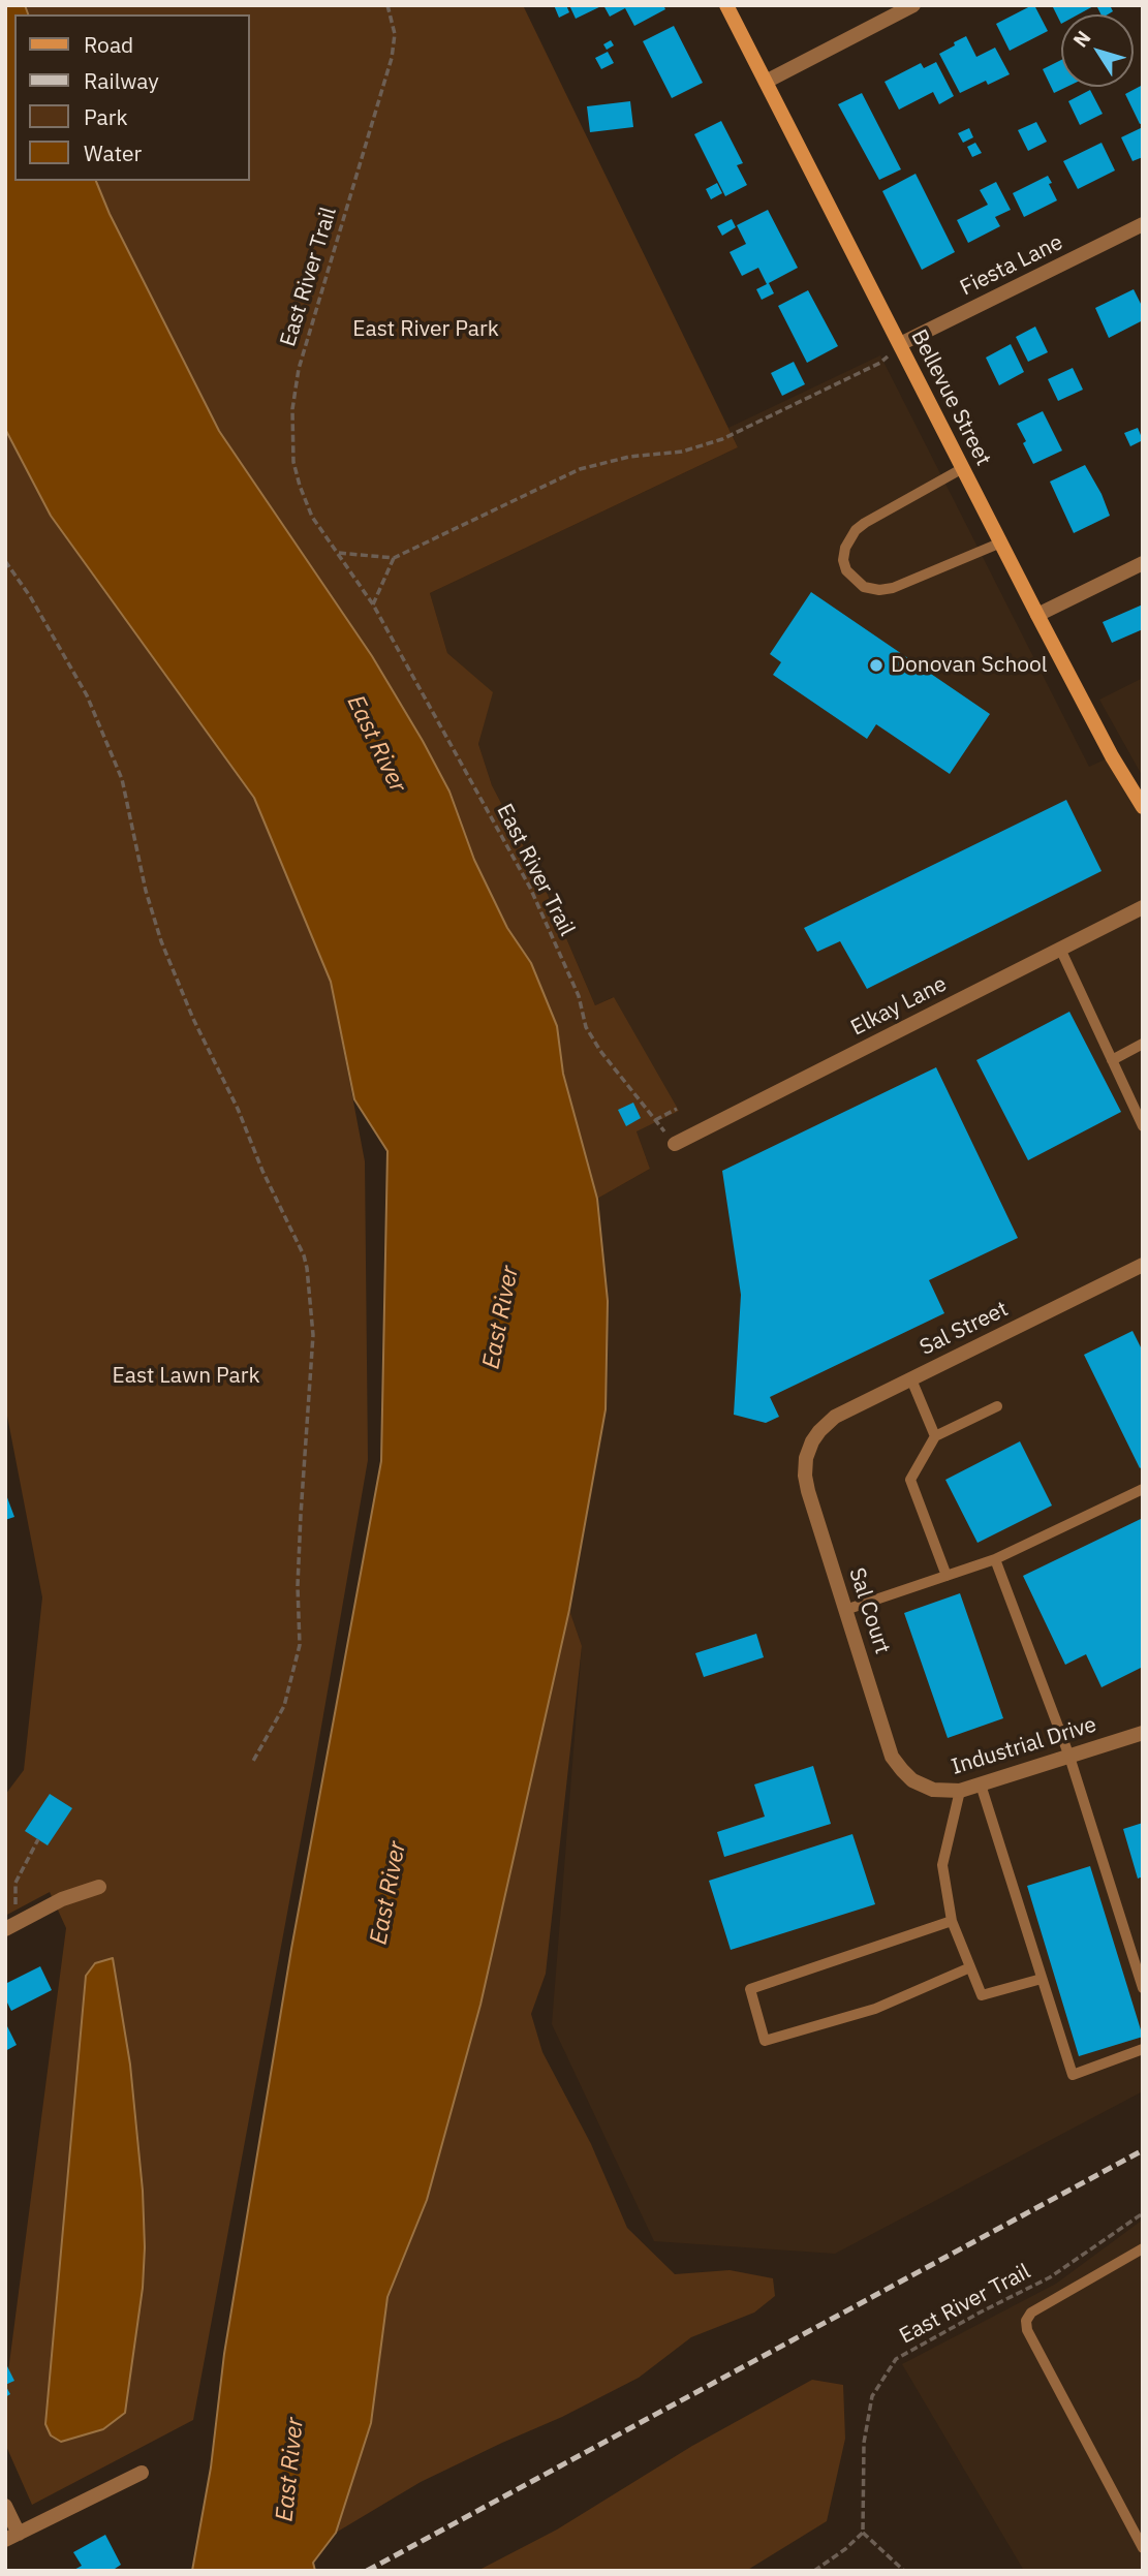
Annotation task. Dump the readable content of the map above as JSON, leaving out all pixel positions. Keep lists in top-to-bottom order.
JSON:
{
  "streets": {
    "street": [
      "Fiesta Lane",
      "Bellevue Street",
      "Elkay Lane",
      "Sal Street",
      "Sal Court",
      "Industrial Drive"
    ],
    "path": ["East River Trail"]
  },
  "crossings": [
    ["Fiesta Lane", "Bellevue Street"],
    ["East River Trail", "Elkay Lane"],
    ["Sal Street", "Sal Court"],
    ["Sal Court", "Industrial Drive"]
  ],
  "water": ["East River"],
  "parks": ["East River Park", "East Lawn Park"],
  "places": ["Donovan School"],
  "legend": [
    "Road",
    "Railway",
    "Park",
    "Water"
  ],
  "north": "top left"
}
